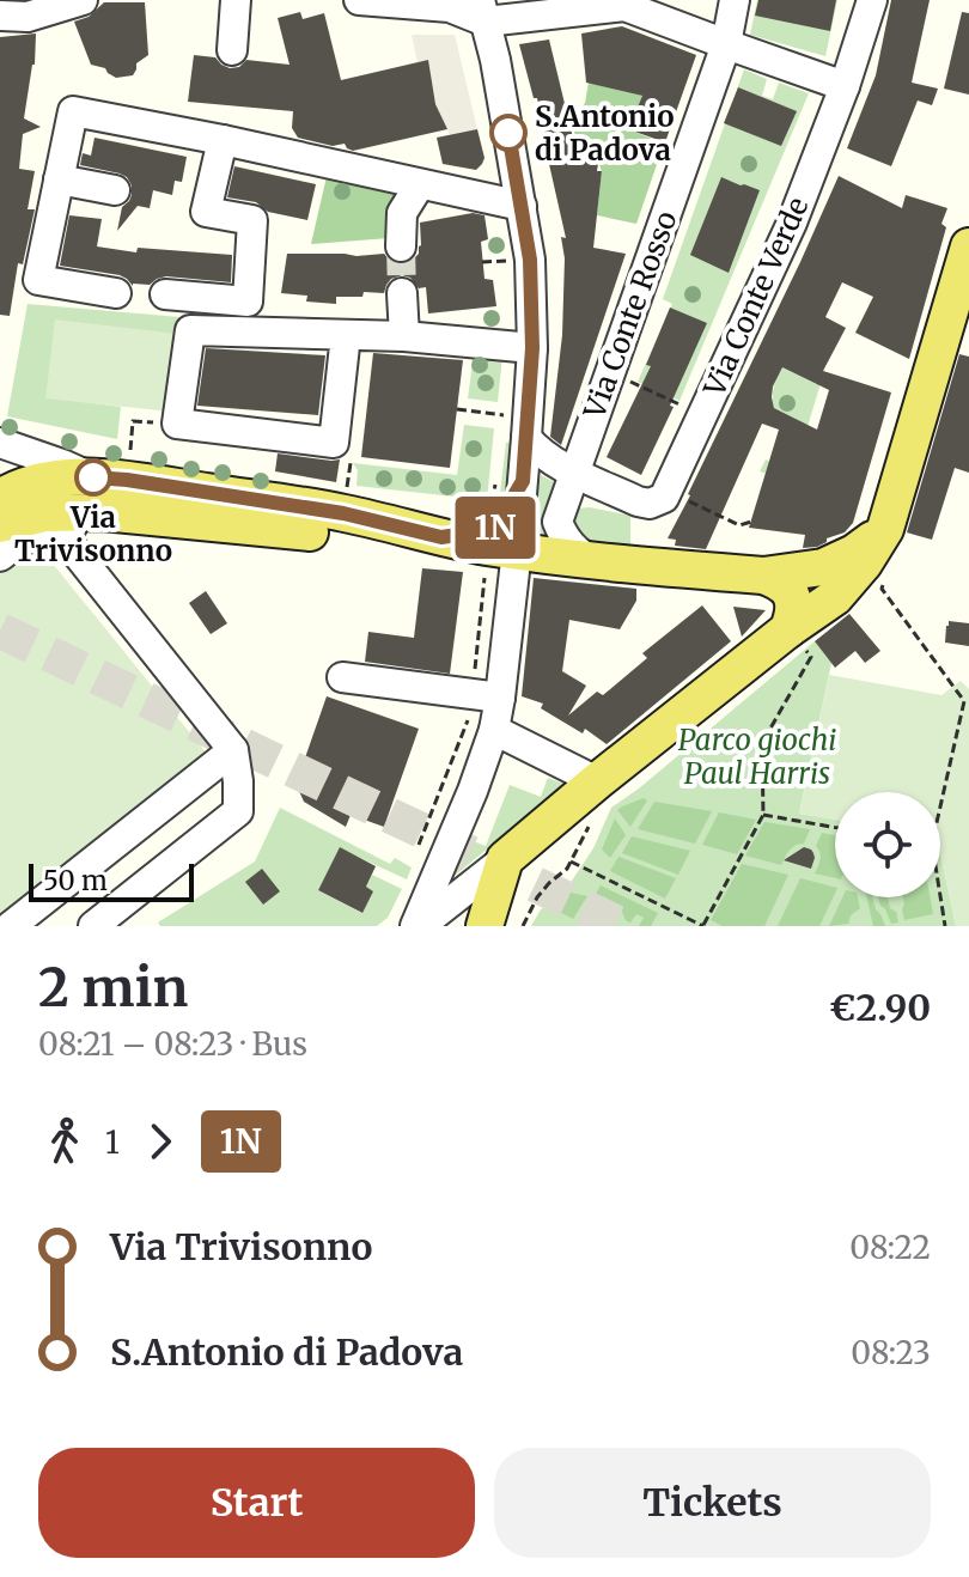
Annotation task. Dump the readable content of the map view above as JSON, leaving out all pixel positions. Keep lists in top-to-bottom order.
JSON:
{
  "streets": {
    "street": ["Via Conte Verde", "Via Conte Rosso"]
  },
  "parks": ["Parco giochi Paul Harris"],
  "places": ["S.Antonio di Padova", "Via Trivisonno"],
  "lines": ["bus line 1N"],
  "scale_bar": "50 m",
  "page": {
    "on_map": "1N",
    "scale": "50 m",
    "heading": ["2 min", "08:21 – 08:23 · Bus", "€2.90"],
    "legs": ["1", "1N"],
    "list": [
      {
        "name": "Via Trivisonno",
        "value": "08:22"
      },
      {
        "name": "S.Antonio di Padova",
        "value": "08:23"
      }
    ],
    "buttons": ["Start", "Tickets"]
  }
}
